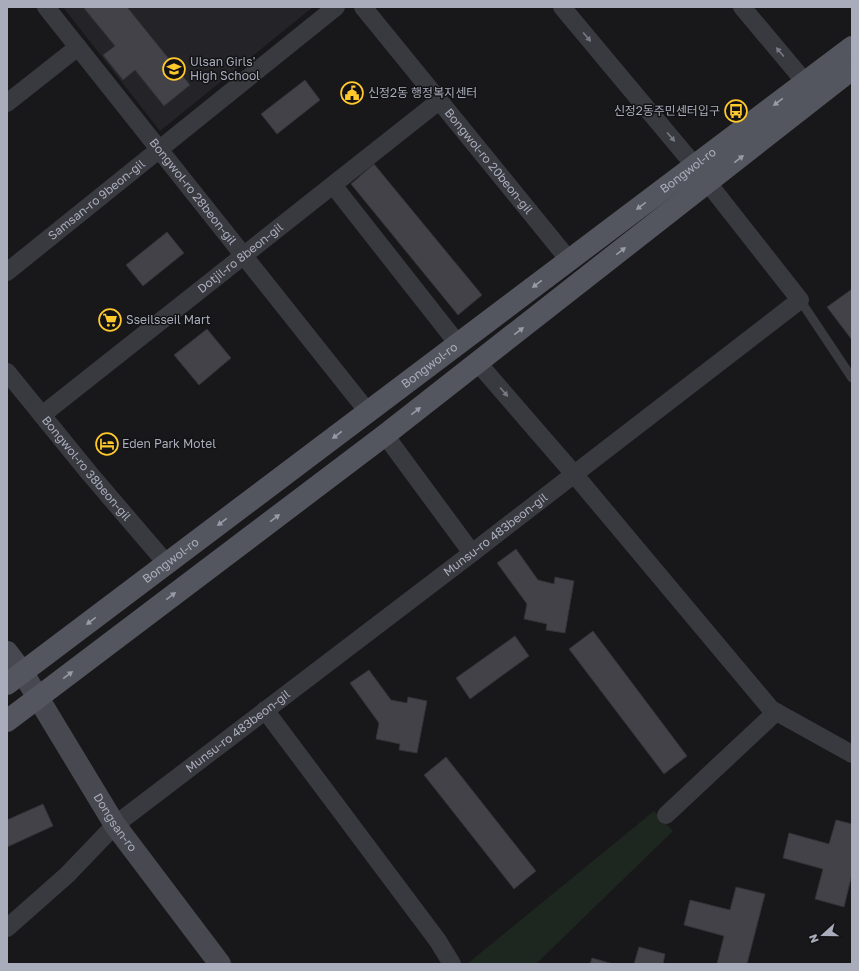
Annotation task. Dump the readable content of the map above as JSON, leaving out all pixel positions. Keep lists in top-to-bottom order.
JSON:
{
  "streets": {
    "main road": ["Bongwol-ro"],
    "street": [
      "Bongwol-ro 20beon-gil",
      "Bongwol-ro 28beon-gil",
      "Samsan-ro 9beon-gil",
      "Dotjil-ro 8beon-gil",
      "Bongwol-ro 38beon-gil",
      "Munsu-ro 483beon-gil",
      "Dongsan-ro"
    ]
  },
  "crossings": [
    ["Bongwol-ro 20beon-gil", "Bongwol-ro"],
    ["Bongwol-ro 20beon-gil", "Dotjil-ro 8beon-gil"],
    ["Bongwol-ro", "Bongwol-ro 28beon-gil"],
    ["Bongwol-ro", "Bongwol-ro 38beon-gil"],
    ["Bongwol-ro", "Dongsan-ro"],
    ["Bongwol-ro 28beon-gil", "Samsan-ro 9beon-gil"],
    ["Bongwol-ro 28beon-gil", "Dotjil-ro 8beon-gil"],
    ["Dotjil-ro 8beon-gil", "Bongwol-ro 38beon-gil"],
    ["Munsu-ro 483beon-gil", "Dongsan-ro"]
  ],
  "places": {
    "school or university": ["Ulsan Girls' High School"],
    "public building": ["신정2동 행정복지센터"],
    "bus stop": ["신정2동주민센터입구"],
    "supermarket": ["Sseilsseil Mart"],
    "hotel": ["Eden Park Motel"]
  },
  "north": "left"
}
